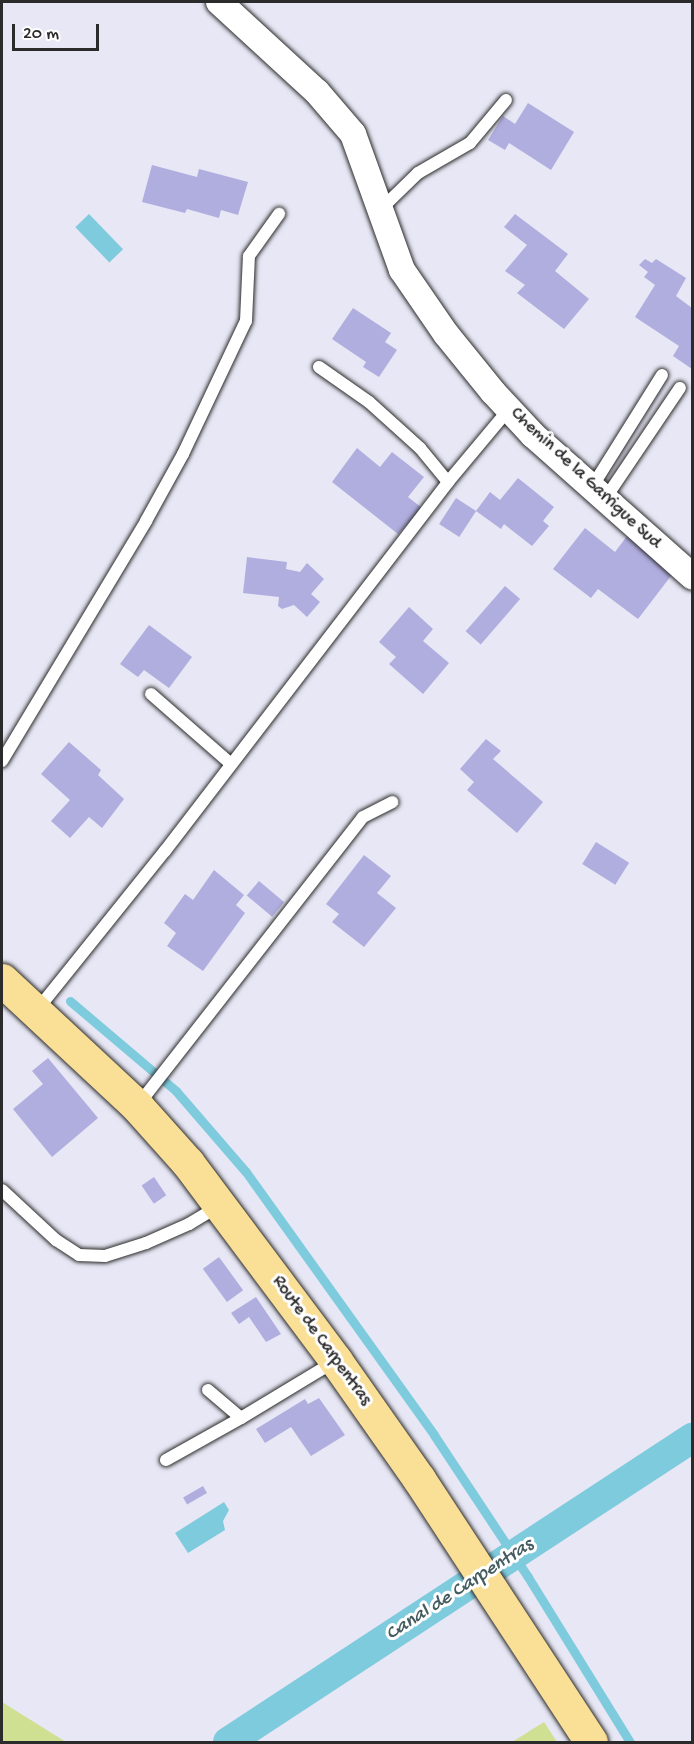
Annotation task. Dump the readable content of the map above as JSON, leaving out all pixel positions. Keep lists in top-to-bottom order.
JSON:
{
  "streets": {
    "main road": ["Route de Carpentras"],
    "street": ["Chemin de la Garrigue Sud"]
  },
  "water": ["Canal de Carpentras"],
  "scale_bar": "20 m"
}
